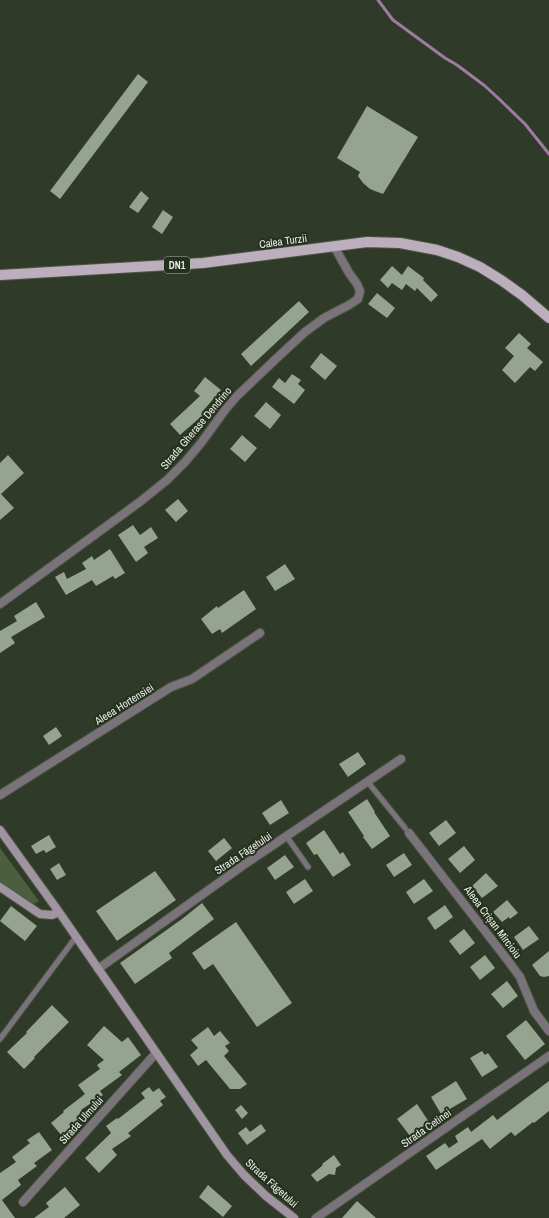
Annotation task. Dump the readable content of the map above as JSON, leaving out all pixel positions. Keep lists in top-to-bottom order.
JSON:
{
  "streets": {
    "main road": ["Calea Turzii", "DN1", "Strada Făgetului"],
    "street": [
      "Strada Gherase Dendrino",
      "Aleea Hortensiei",
      "Aleea Crișan Mircioiu",
      "Strada Ulmului",
      "Strada Cetinei"
    ]
  },
  "crossings": [
    ["Calea Turzii", "Strada Gherase Dendrino"],
    ["Strada Făgetului", "Strada Ulmului"]
  ]
}
